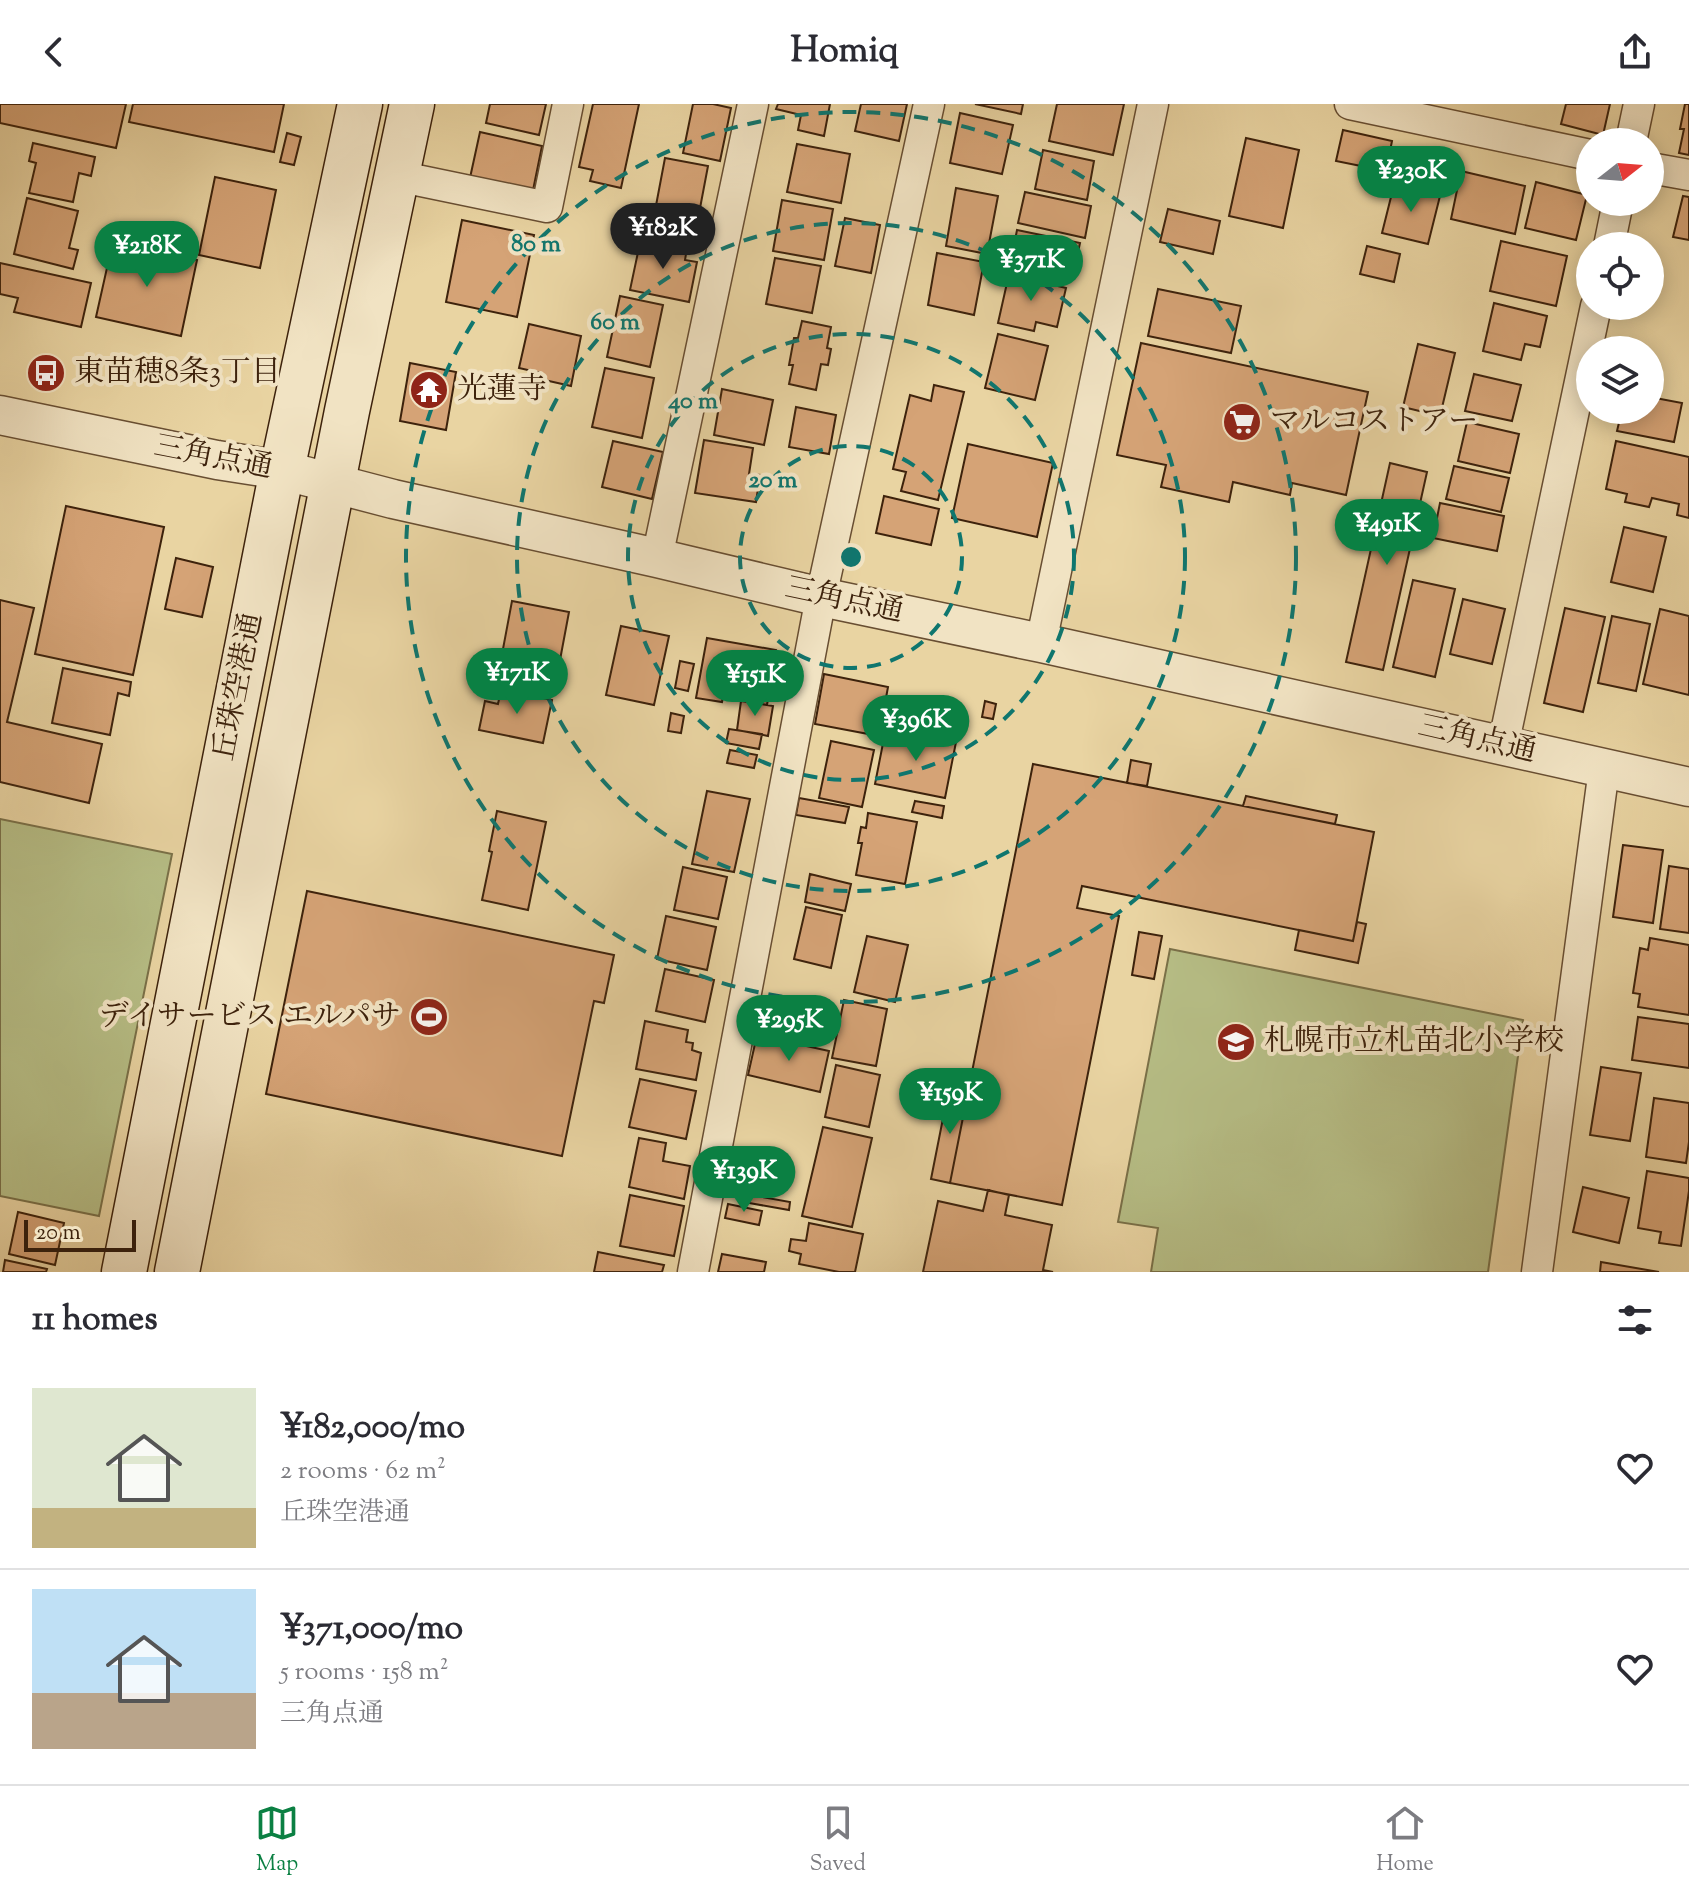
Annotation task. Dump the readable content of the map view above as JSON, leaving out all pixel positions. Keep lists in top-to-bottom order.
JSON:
{
  "streets": {
    "main road": ["丘珠空港通"],
    "street": ["三角点通"]
  },
  "crossings": [
    ["三角点通", "丘珠空港通"]
  ],
  "places": {
    "bus stop": ["東苗穂8条3丁目"],
    "temple": ["光蓮寺"],
    "supermarket": ["マルコストアー"],
    "sports": ["デイサービス エルパサ"],
    "school or university": ["札幌市立札苗北小学校"]
  },
  "scale_bar": "20 m",
  "north": "right",
  "page": {
    "header": "Homiq",
    "price": [
      "¥230K",
      "¥182K",
      "¥218K",
      "¥371K",
      "¥491K",
      "¥171K",
      "¥151K",
      "¥396K",
      "¥295K",
      "¥159K",
      "¥139K"
    ],
    "scale": "20 m",
    "heading": "11 homes",
    "list": [
      {
        "name": "¥182,000/mo",
        "note": "2 rooms · 62 m² · 丘珠空港通"
      },
      {
        "name": "¥371,000/mo",
        "note": "5 rooms · 158 m² · 三角点通"
      }
    ],
    "tabs": ["Map", "Saved", "Home"]
  },
  "rings": [
    "80 m",
    "60 m",
    "40 m",
    "20 m"
  ]
}
